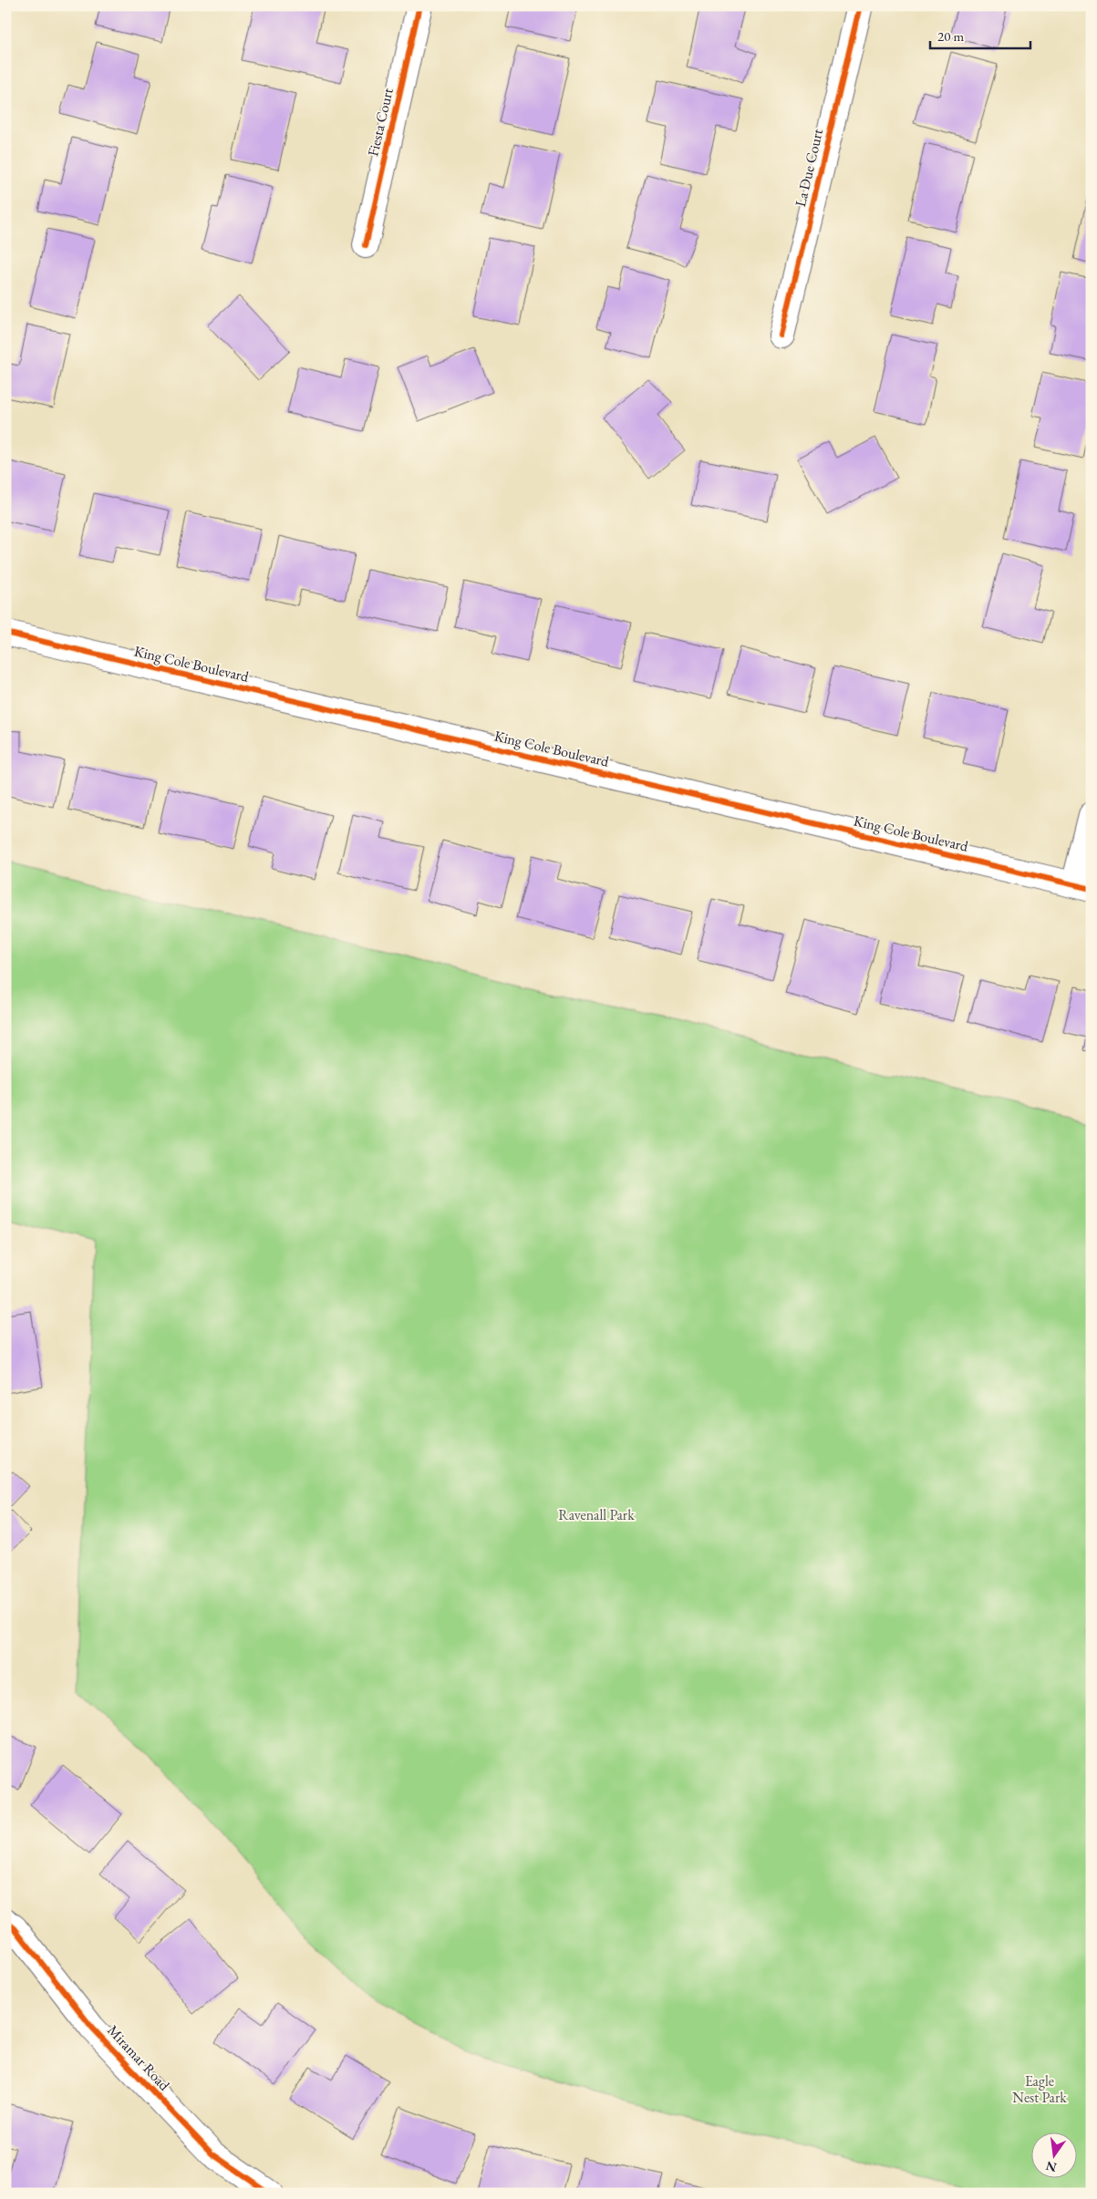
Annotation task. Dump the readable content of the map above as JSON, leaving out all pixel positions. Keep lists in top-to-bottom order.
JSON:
{
  "streets": {
    "street": [
      "Fiesta Court",
      "La Due Court",
      "King Cole Boulevard",
      "Miramar Road"
    ]
  },
  "parks": ["Ravenall Park", "Eagle Nest Park"],
  "scale_bar": "20 m",
  "north": "bottom"
}
